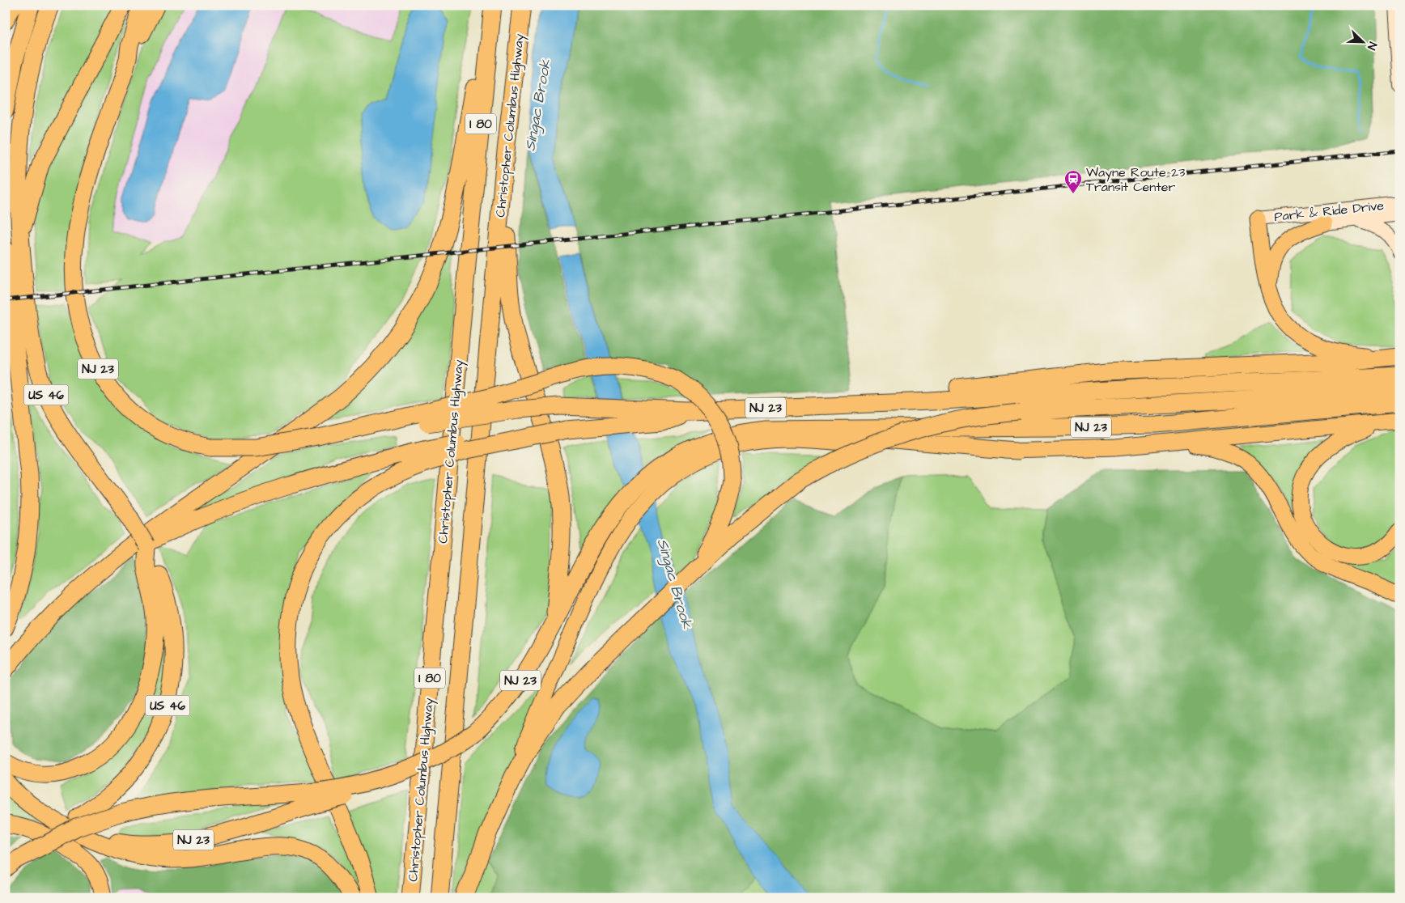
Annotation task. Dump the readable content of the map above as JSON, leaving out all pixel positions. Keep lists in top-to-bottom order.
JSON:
{
  "streets": {
    "highway": [
      "I 80",
      "Christopher Columbus Highway",
      "NJ 23",
      "US 46"
    ],
    "main road": ["Park & Ride Drive"]
  },
  "crossings": [
    ["NJ 23", "US 46"]
  ],
  "water": ["Singac Brook"],
  "places": {
    "station": ["Wayne Route 23 Transit Center"]
  },
  "north": "bottom right"
}
